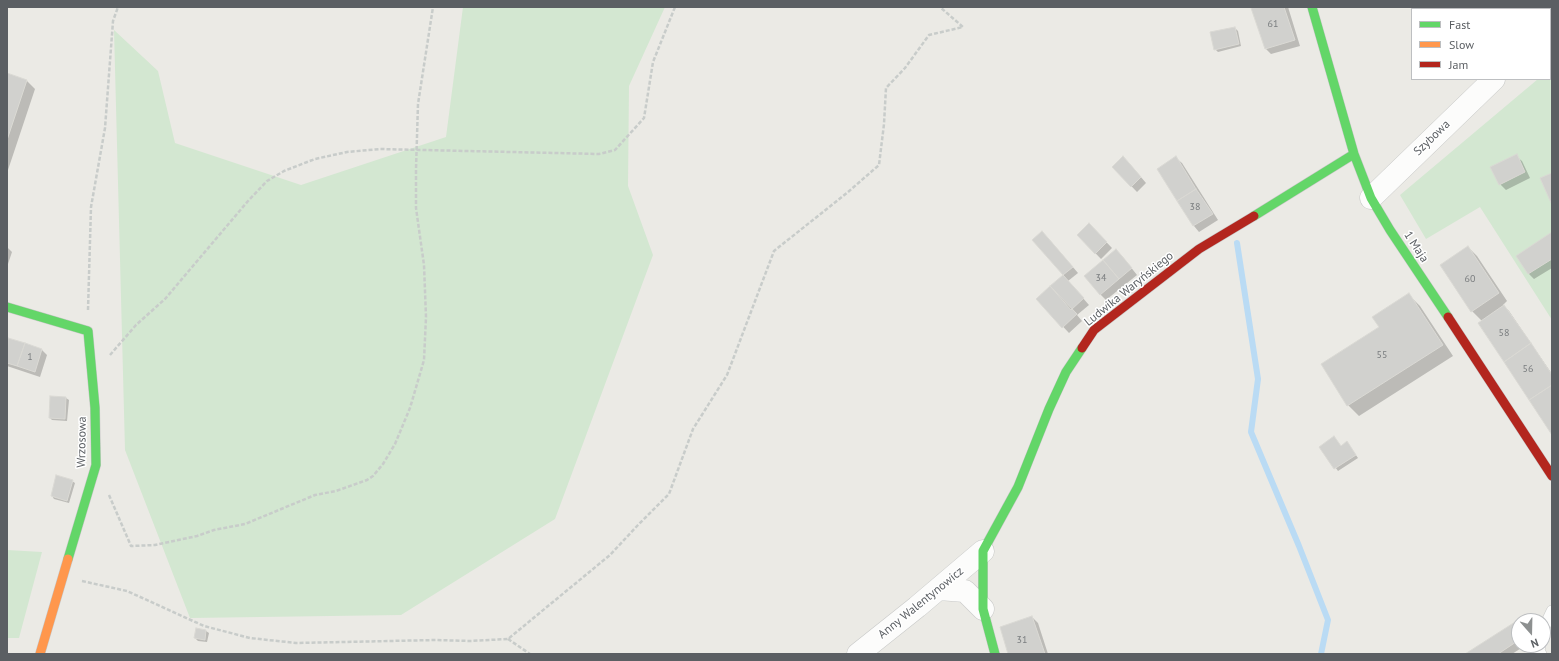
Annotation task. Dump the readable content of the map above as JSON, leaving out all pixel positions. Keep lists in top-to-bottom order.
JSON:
{
  "streets": {
    "street": [
      "Szybowa",
      "1 Maja",
      "Ludwika Waryńskiego",
      "Wrzosowa",
      "Anny Walentynowicz"
    ]
  },
  "crossings": [
    ["Szybowa", "1 Maja"],
    ["1 Maja", "Ludwika Waryńskiego"],
    ["Ludwika Waryńskiego", "Anny Walentynowicz"]
  ],
  "house_numbers": [
    "61",
    "38",
    "34",
    "60",
    "58",
    "55",
    "1",
    "56",
    "31"
  ],
  "legend": ["Fast", "Slow", "Jam"],
  "north": "bottom"
}
